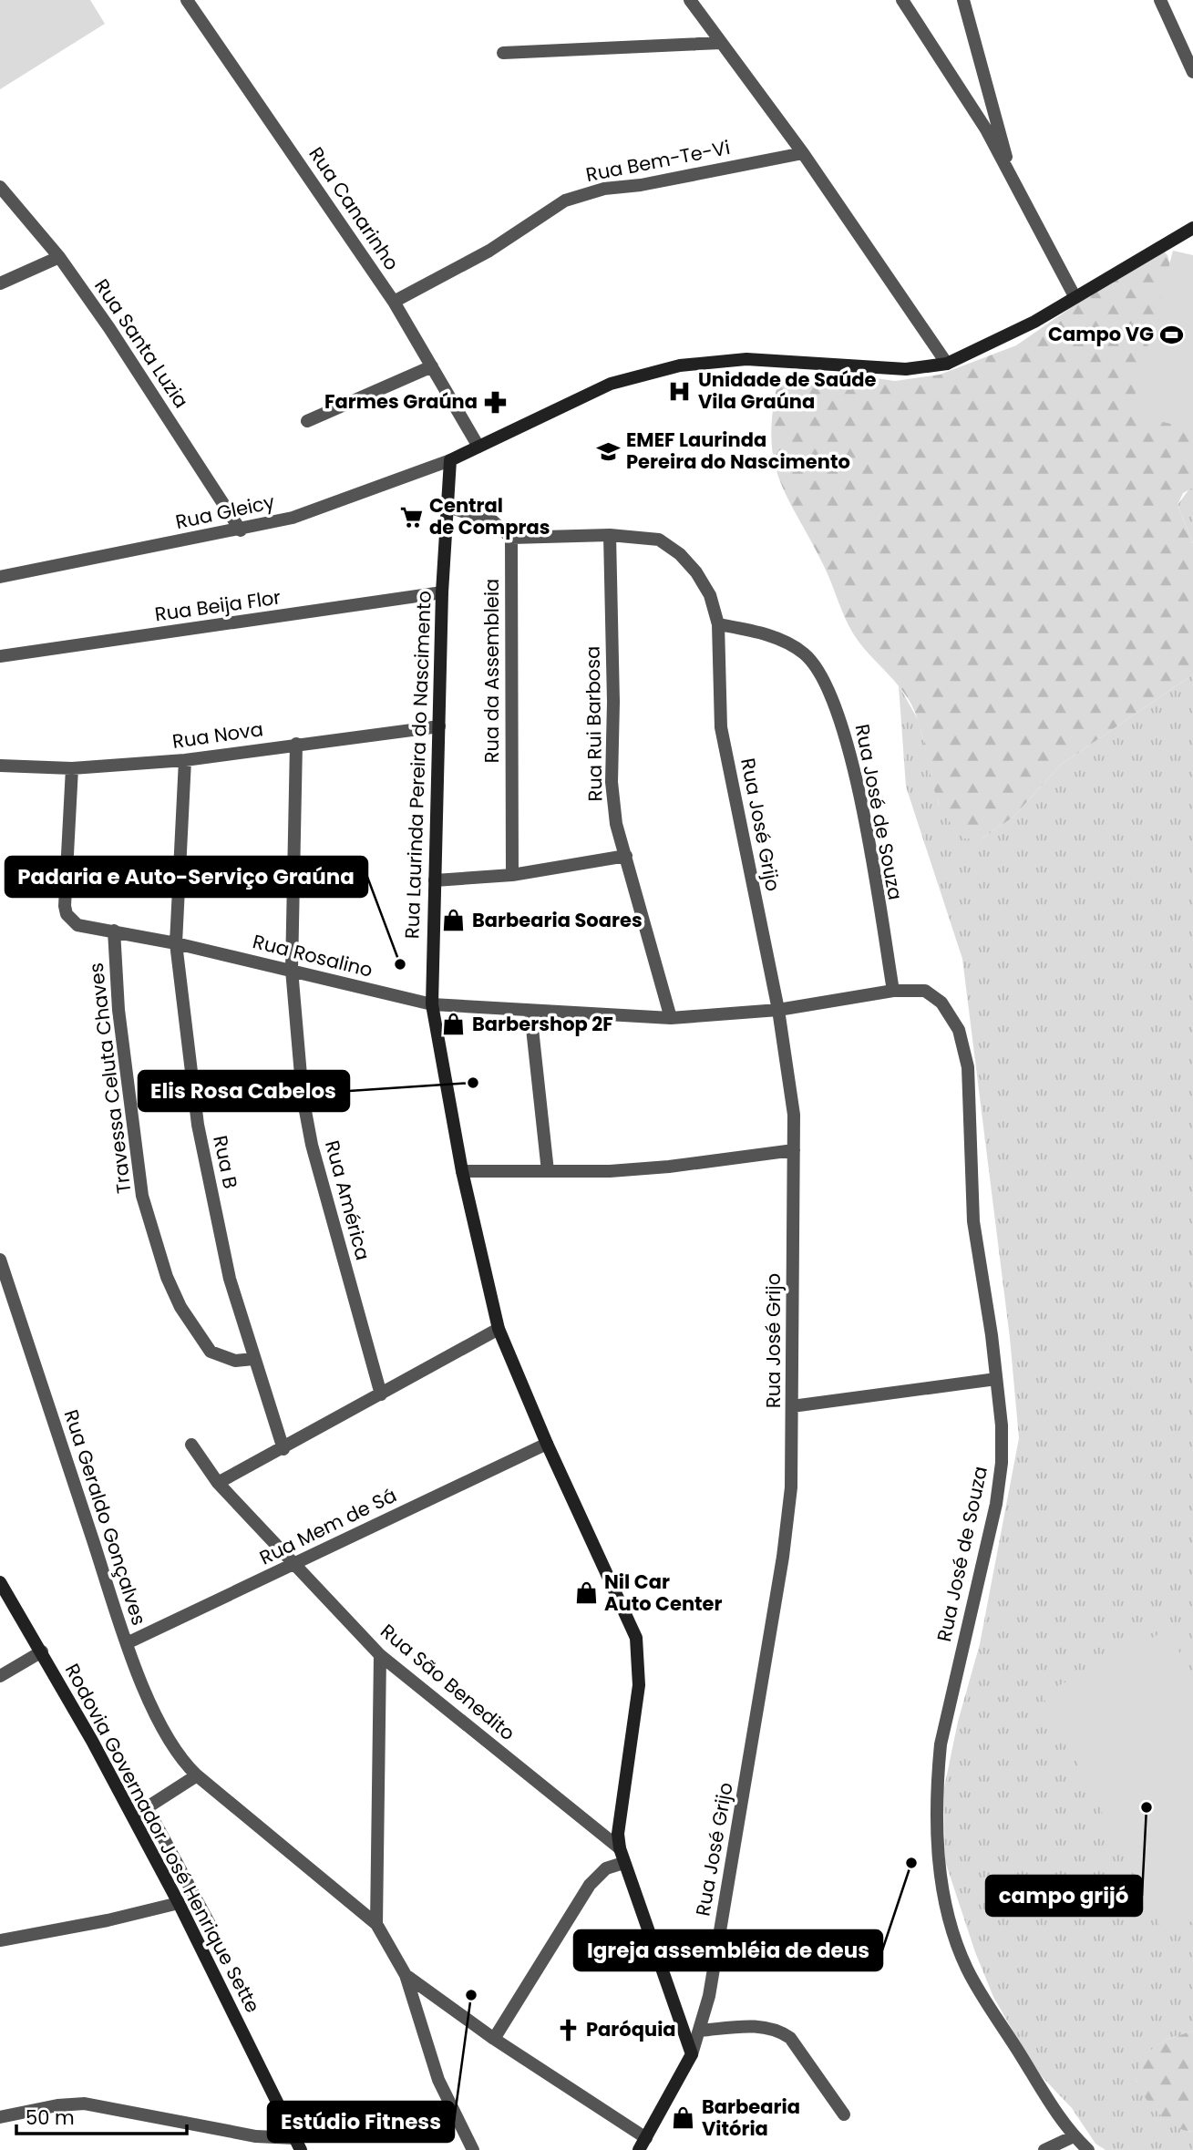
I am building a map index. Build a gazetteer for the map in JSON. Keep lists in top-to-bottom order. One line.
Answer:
{"streets":{"street":["Rua Bem-Te-Vi","Rua Canarinho","Rua Santa Luzia","Rua Gleicy","Rua Beija Flor","Rua da Assembleia","Rua Rui Barbosa","Rua Nova","Rua Laurinda Pereira do Nascimento","Rua José de Souza","Rua José Grijo","Rua Rosalino","Travessa Celuta Chaves","Rua B","Rua América","Rua Geraldo Gonçalves","Rua Mem de Sá","Rua São Benedito","Rodovia Governador José Henrique Sette"]},"crossings":[["Rua Bem-Te-Vi","Rua Canarinho"],["Rua Santa Luzia","Rua Gleicy"],["Rua Gleicy","Rua Laurinda Pereira do Nascimento"],["Rua Beija Flor","Rua Laurinda Pereira do Nascimento"],["Rua Rui Barbosa","Rua Rosalino"],["Rua Nova","Rua Laurinda Pereira do Nascimento"],["Rua Nova","Rua Rosalino"],["Rua Nova","Rua B"],["Rua Nova","Rua América"],["Rua Laurinda Pereira do Nascimento","Rua José Grijo"],["Rua Laurinda Pereira do Nascimento","Rua Rosalino"],["Rua Laurinda Pereira do Nascimento","Rua Mem de Sá"],["Rua Laurinda Pereira do Nascimento","Rua São Benedito"],["Rua José de Souza","Rua José Grijo"],["Rua José de Souza","Rua Rosalino"],["Rua José Grijo","Rua Rosalino"],["Rua Rosalino","Travessa Celuta Chaves"],["Rua Rosalino","Rua B"],["Rua Rosalino","Rua América"],["Travessa Celuta Chaves","Rua B"],["Rua Geraldo Gonçalves","Rua Mem de Sá"],["Rua Mem de Sá","Rua São Benedito"]],"places":{"sports":["Campo VG"],"hospital":["Unidade de Saúde Vila Graúna"],"pharmacy":["Farmes Graúna"],"school or university":["EMEF Laurinda Pereira do Nascimento"],"supermarket":["Central de Compras"],"shop":["Barbearia Soares","Barbershop 2F","Nil Car Auto Center","Barbearia Vitória"],"other":["Padaria e Auto-Serviço Graúna","Elis Rosa Cabelos","campo grijó","Igreja assembléia de deus","Estúdio Fitness"],"church":["Paróquia"]},"scale_bar":"50 m"}
